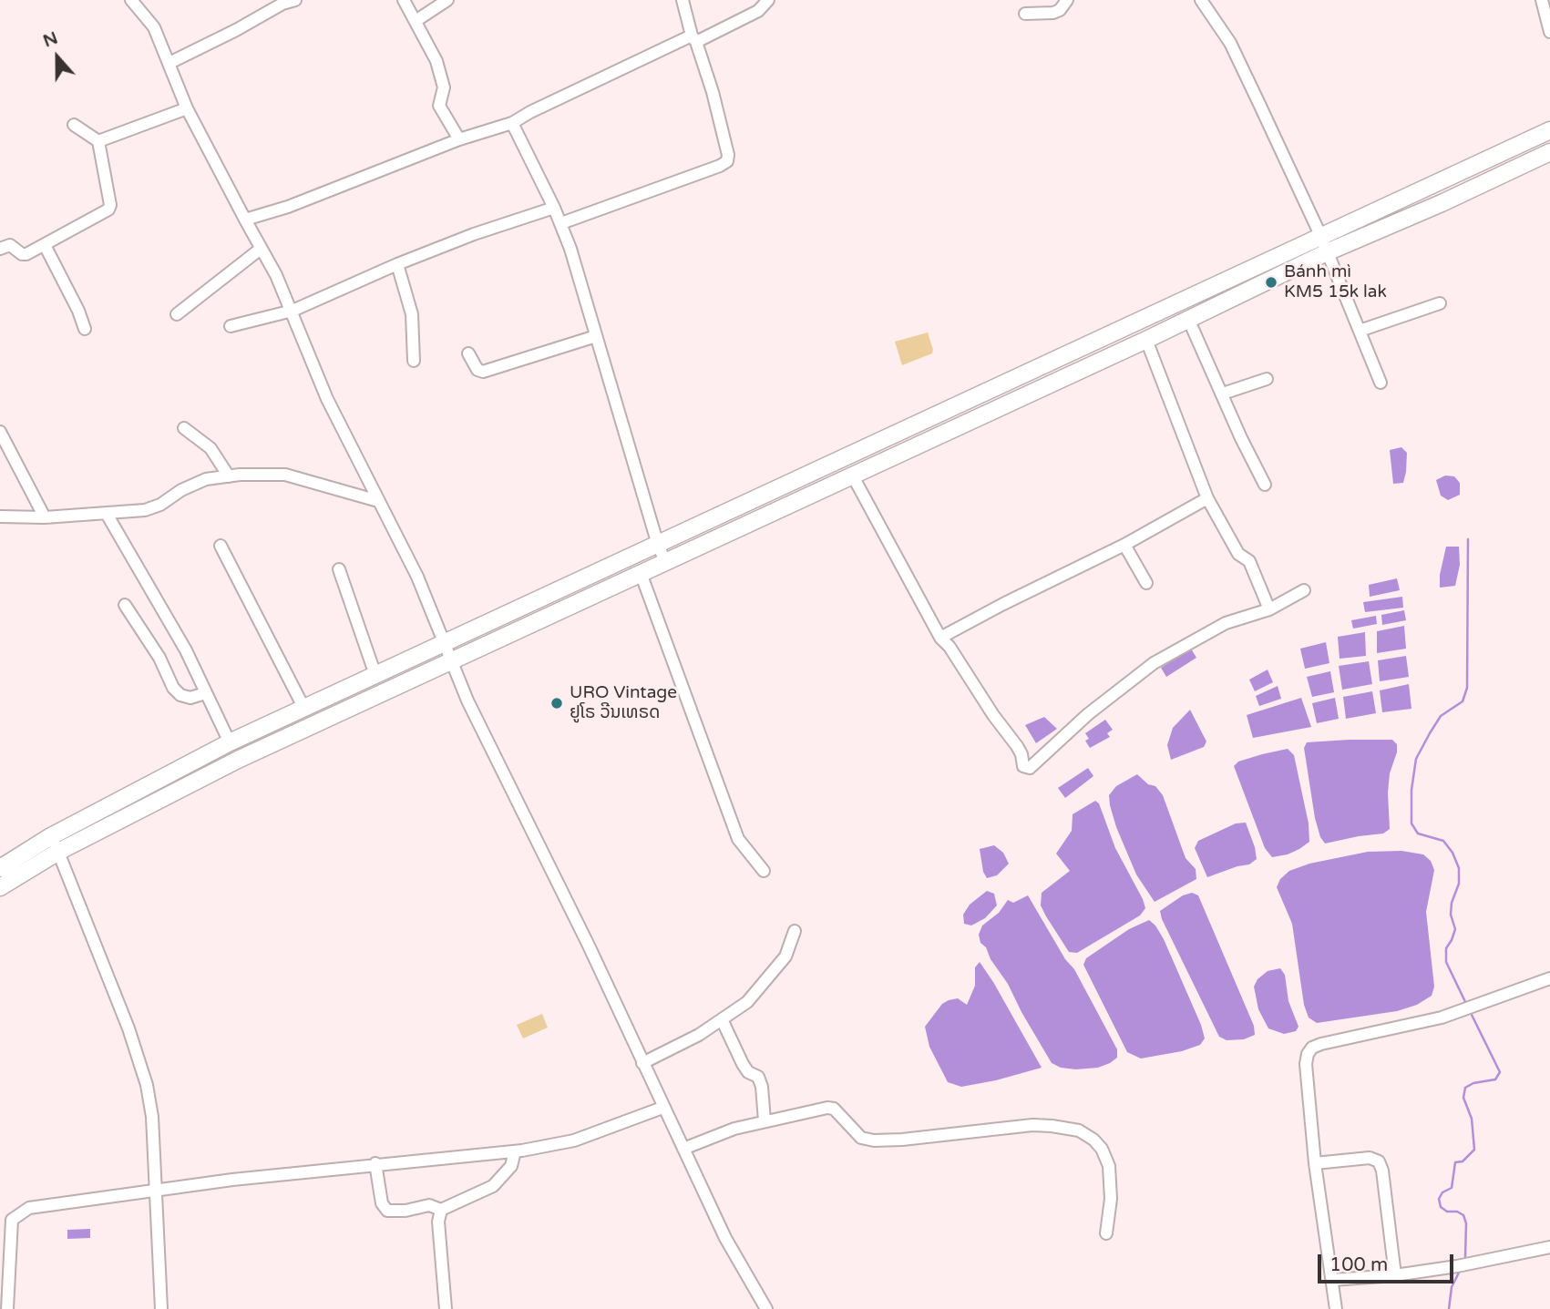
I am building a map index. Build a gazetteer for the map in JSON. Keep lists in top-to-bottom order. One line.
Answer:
{"places":["Bánh mì KM5 15k lak","URO Vintage ຢູໂຣ ວີນເທຣດ"],"scale_bar":"100 m","north":"top"}
